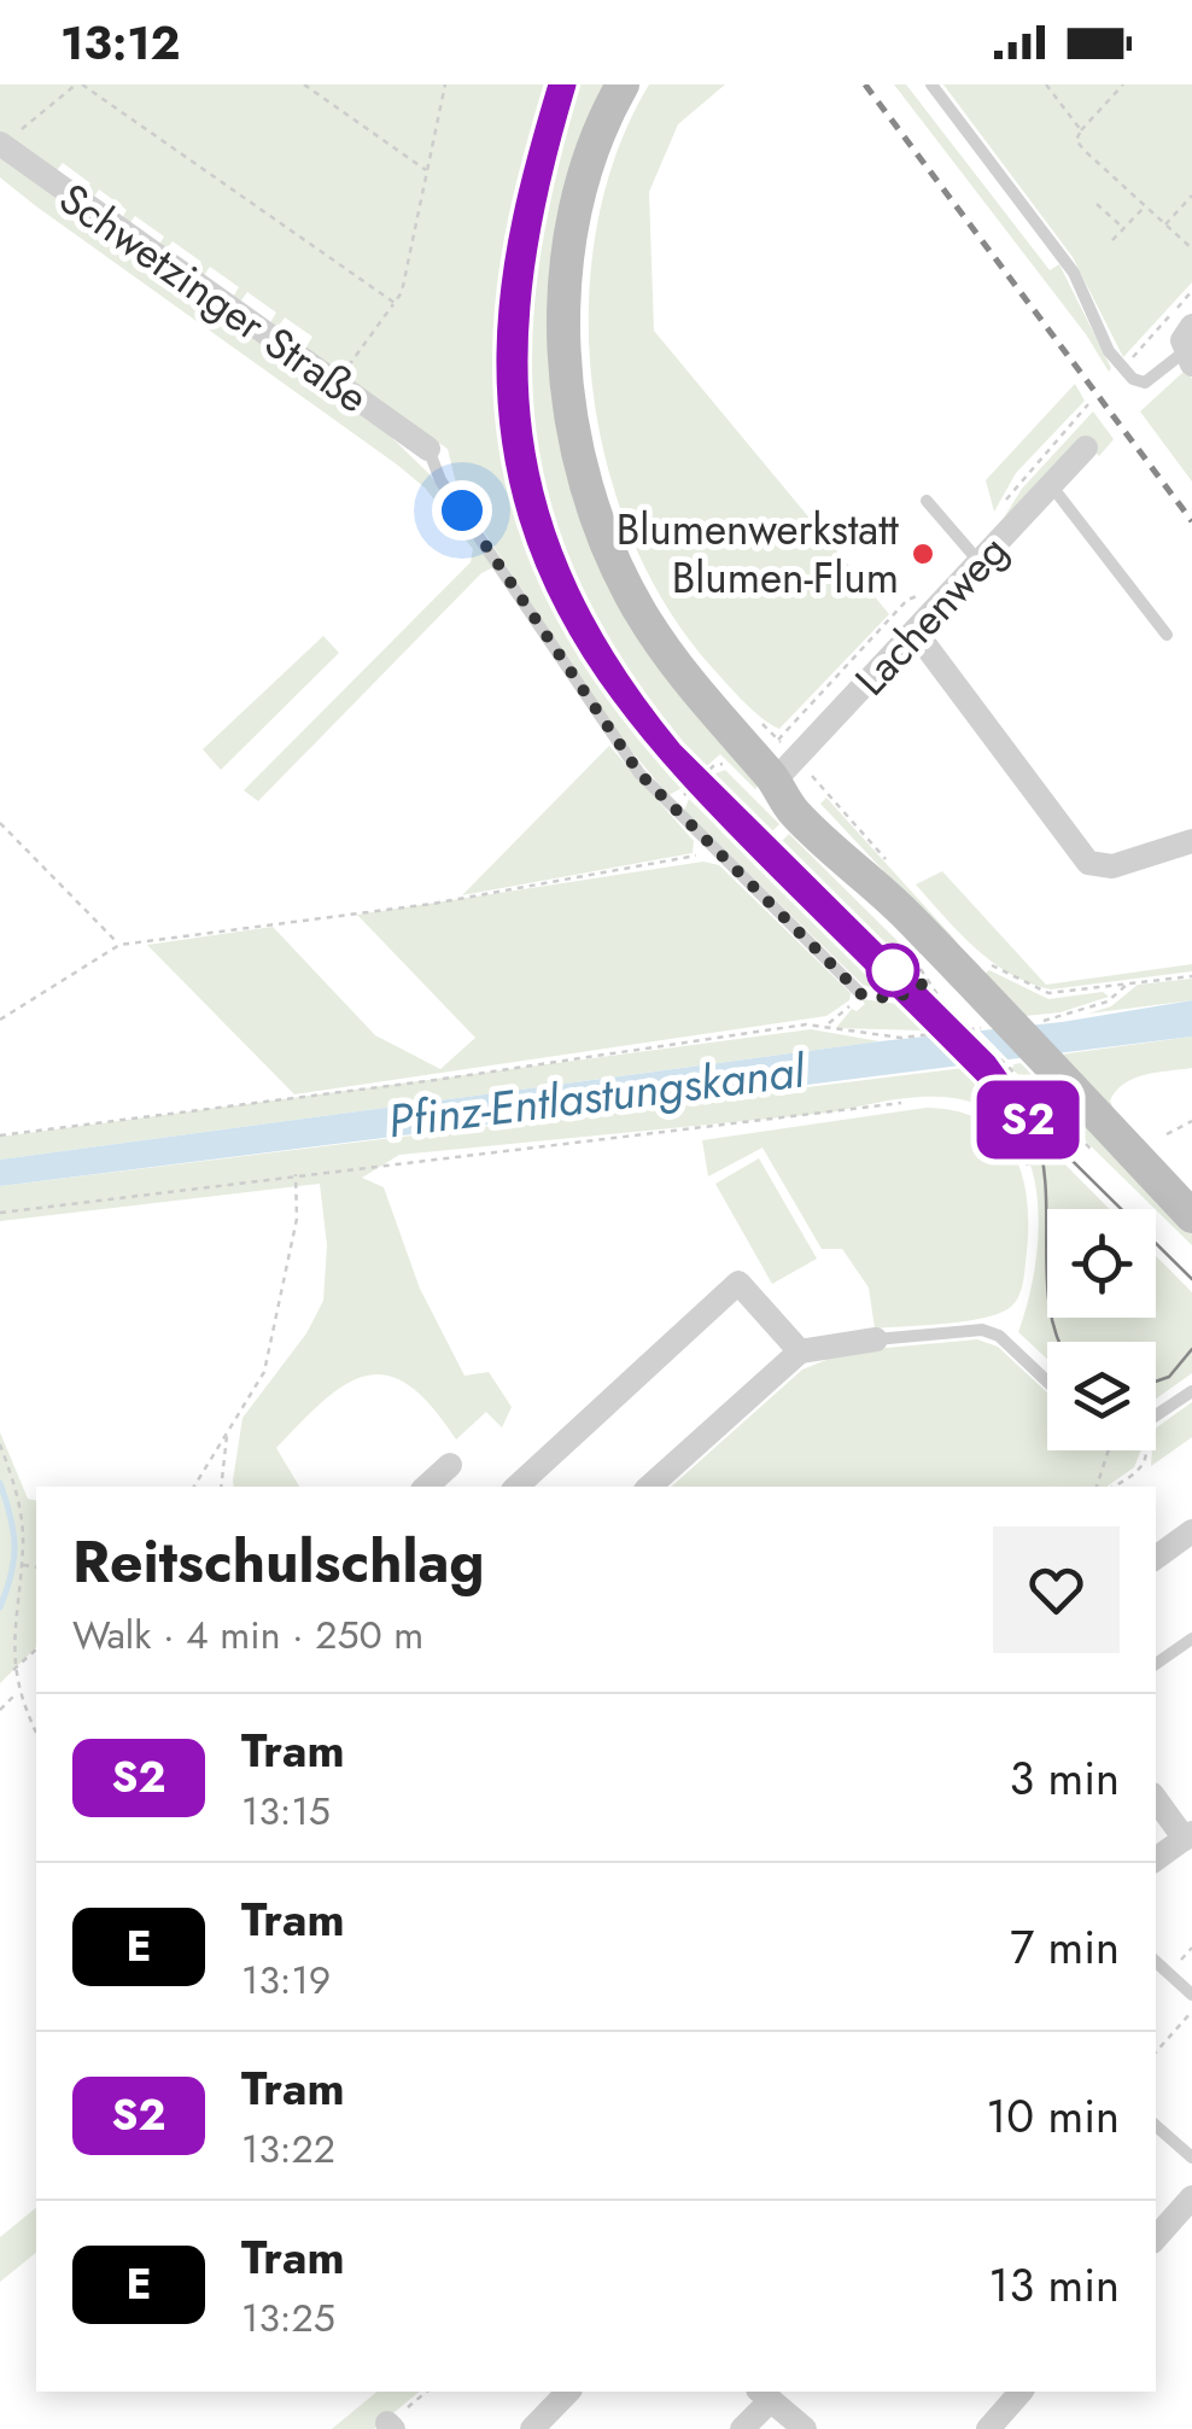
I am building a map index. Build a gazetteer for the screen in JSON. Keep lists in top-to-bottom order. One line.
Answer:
{"streets":{"street":["Schwetzinger Straße","Lachenweg"]},"water":["Pfinz-Entlastungskanal"],"places":["Blumenwerkstatt Blumen-Flum"],"lines":["tram line S2"],"page":{"status":"13:12","on_map":"S2","heading":["Reitschulschlag","Walk · 4 min · 250 m"],"list":[{"mark":"S2","name":"Tram","note":"13:15","value":"3 min"},{"mark":"E","name":"Tram","note":"13:19","value":"7 min"},{"mark":"S2","name":"Tram","note":"13:22","value":"10 min"},{"mark":"E","name":"Tram","note":"13:25","value":"13 min"}]}}
